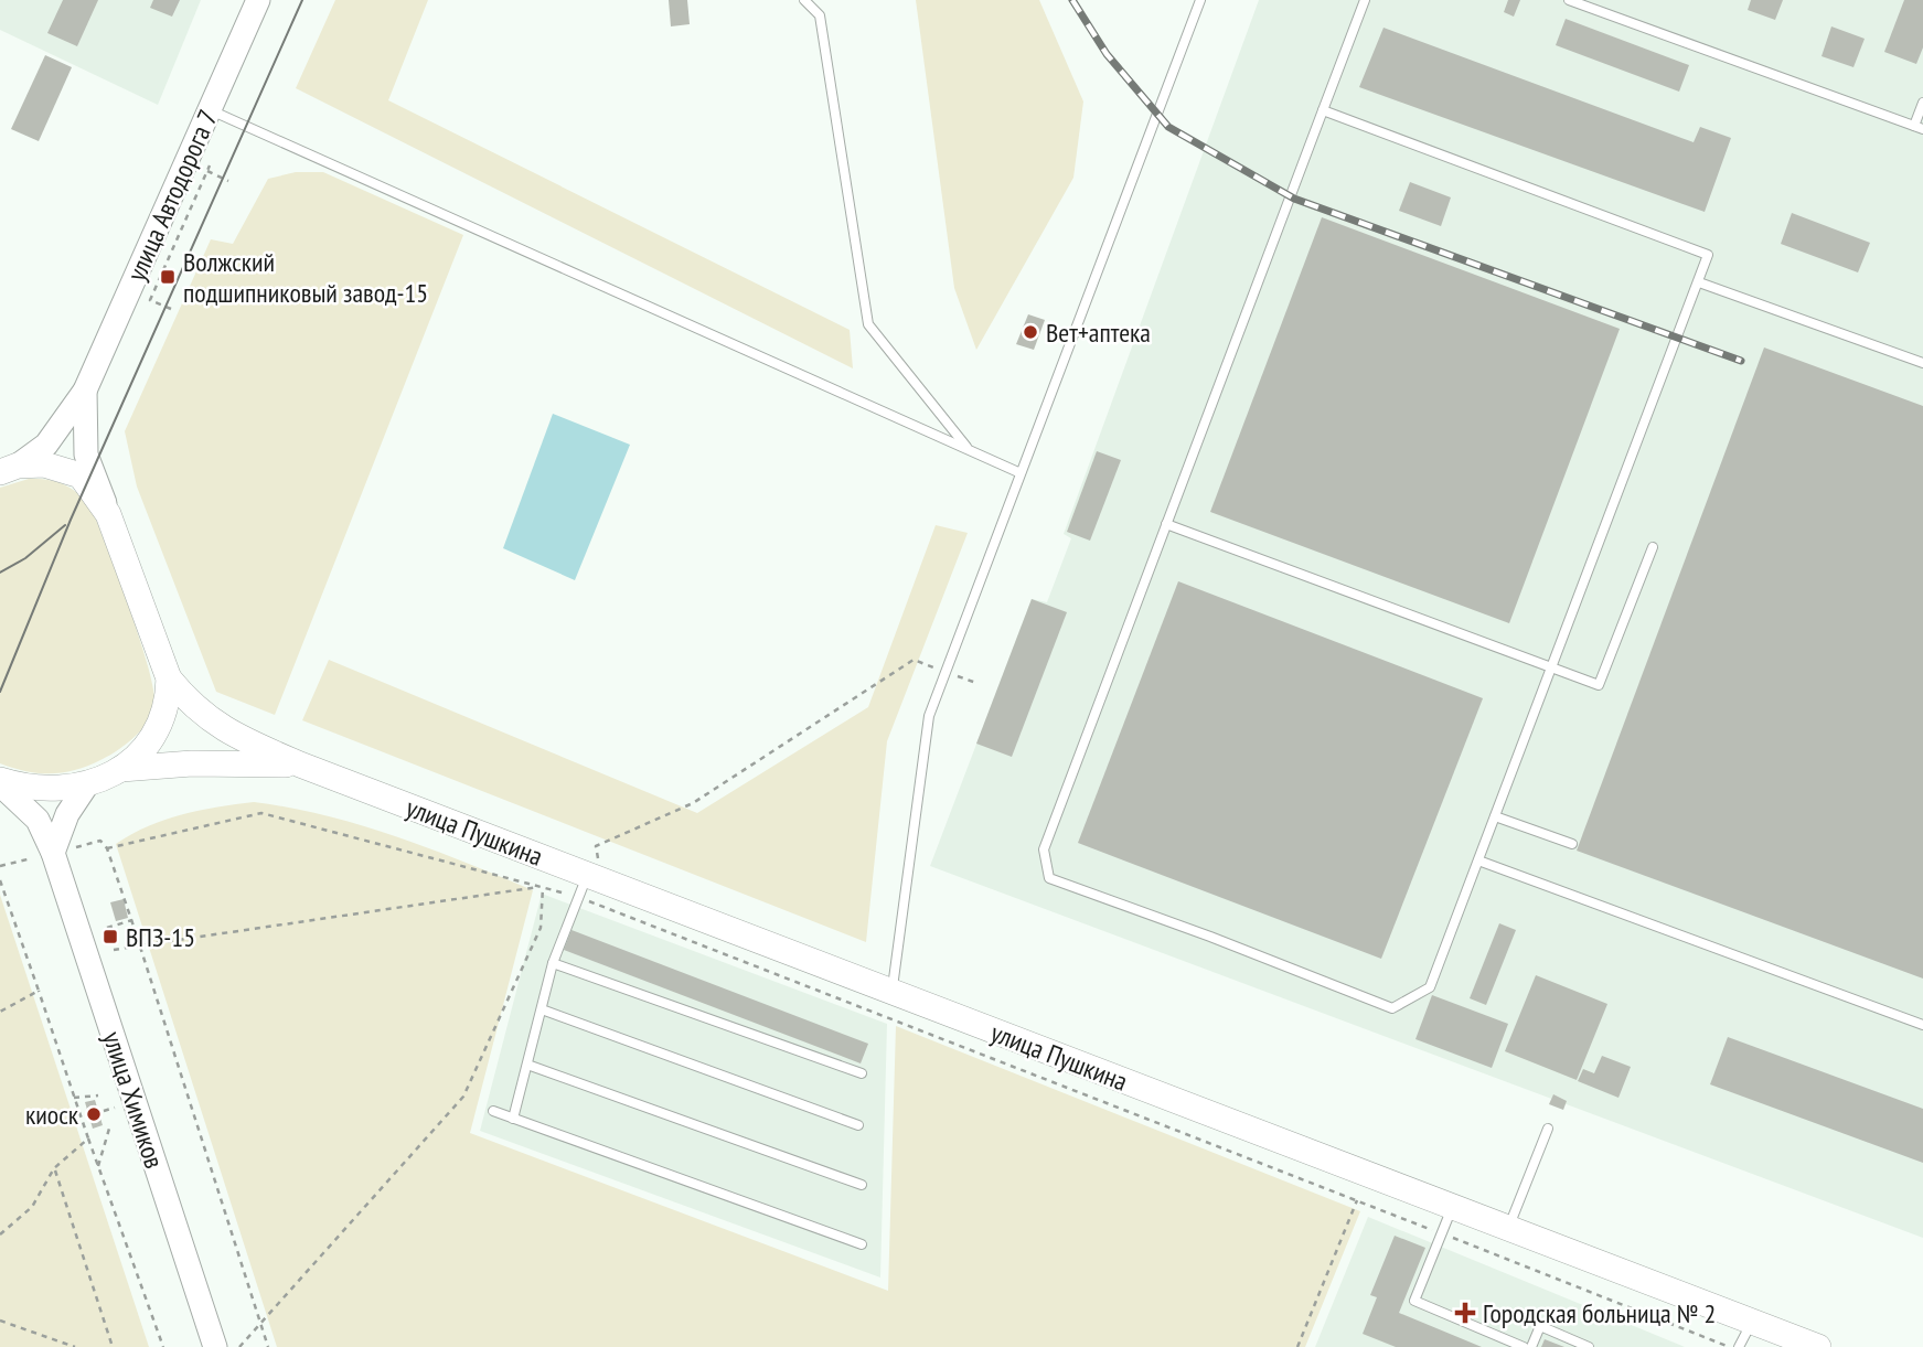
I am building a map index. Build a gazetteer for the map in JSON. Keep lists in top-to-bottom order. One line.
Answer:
{"streets":{"main road":["улица Пушкина"],"street":["улица Автодорога 7","улица Химиков"]},"crossings":[["улица Автодорога 7","улица Пушкина"],["улица Пушкина","улица Химиков"]],"places":{"transit":["Волжский подшипниковый завод-15","ВПЗ-15"],"other":["Вет+аптека","киоск"],"health":["Городская больница № 2"]}}
